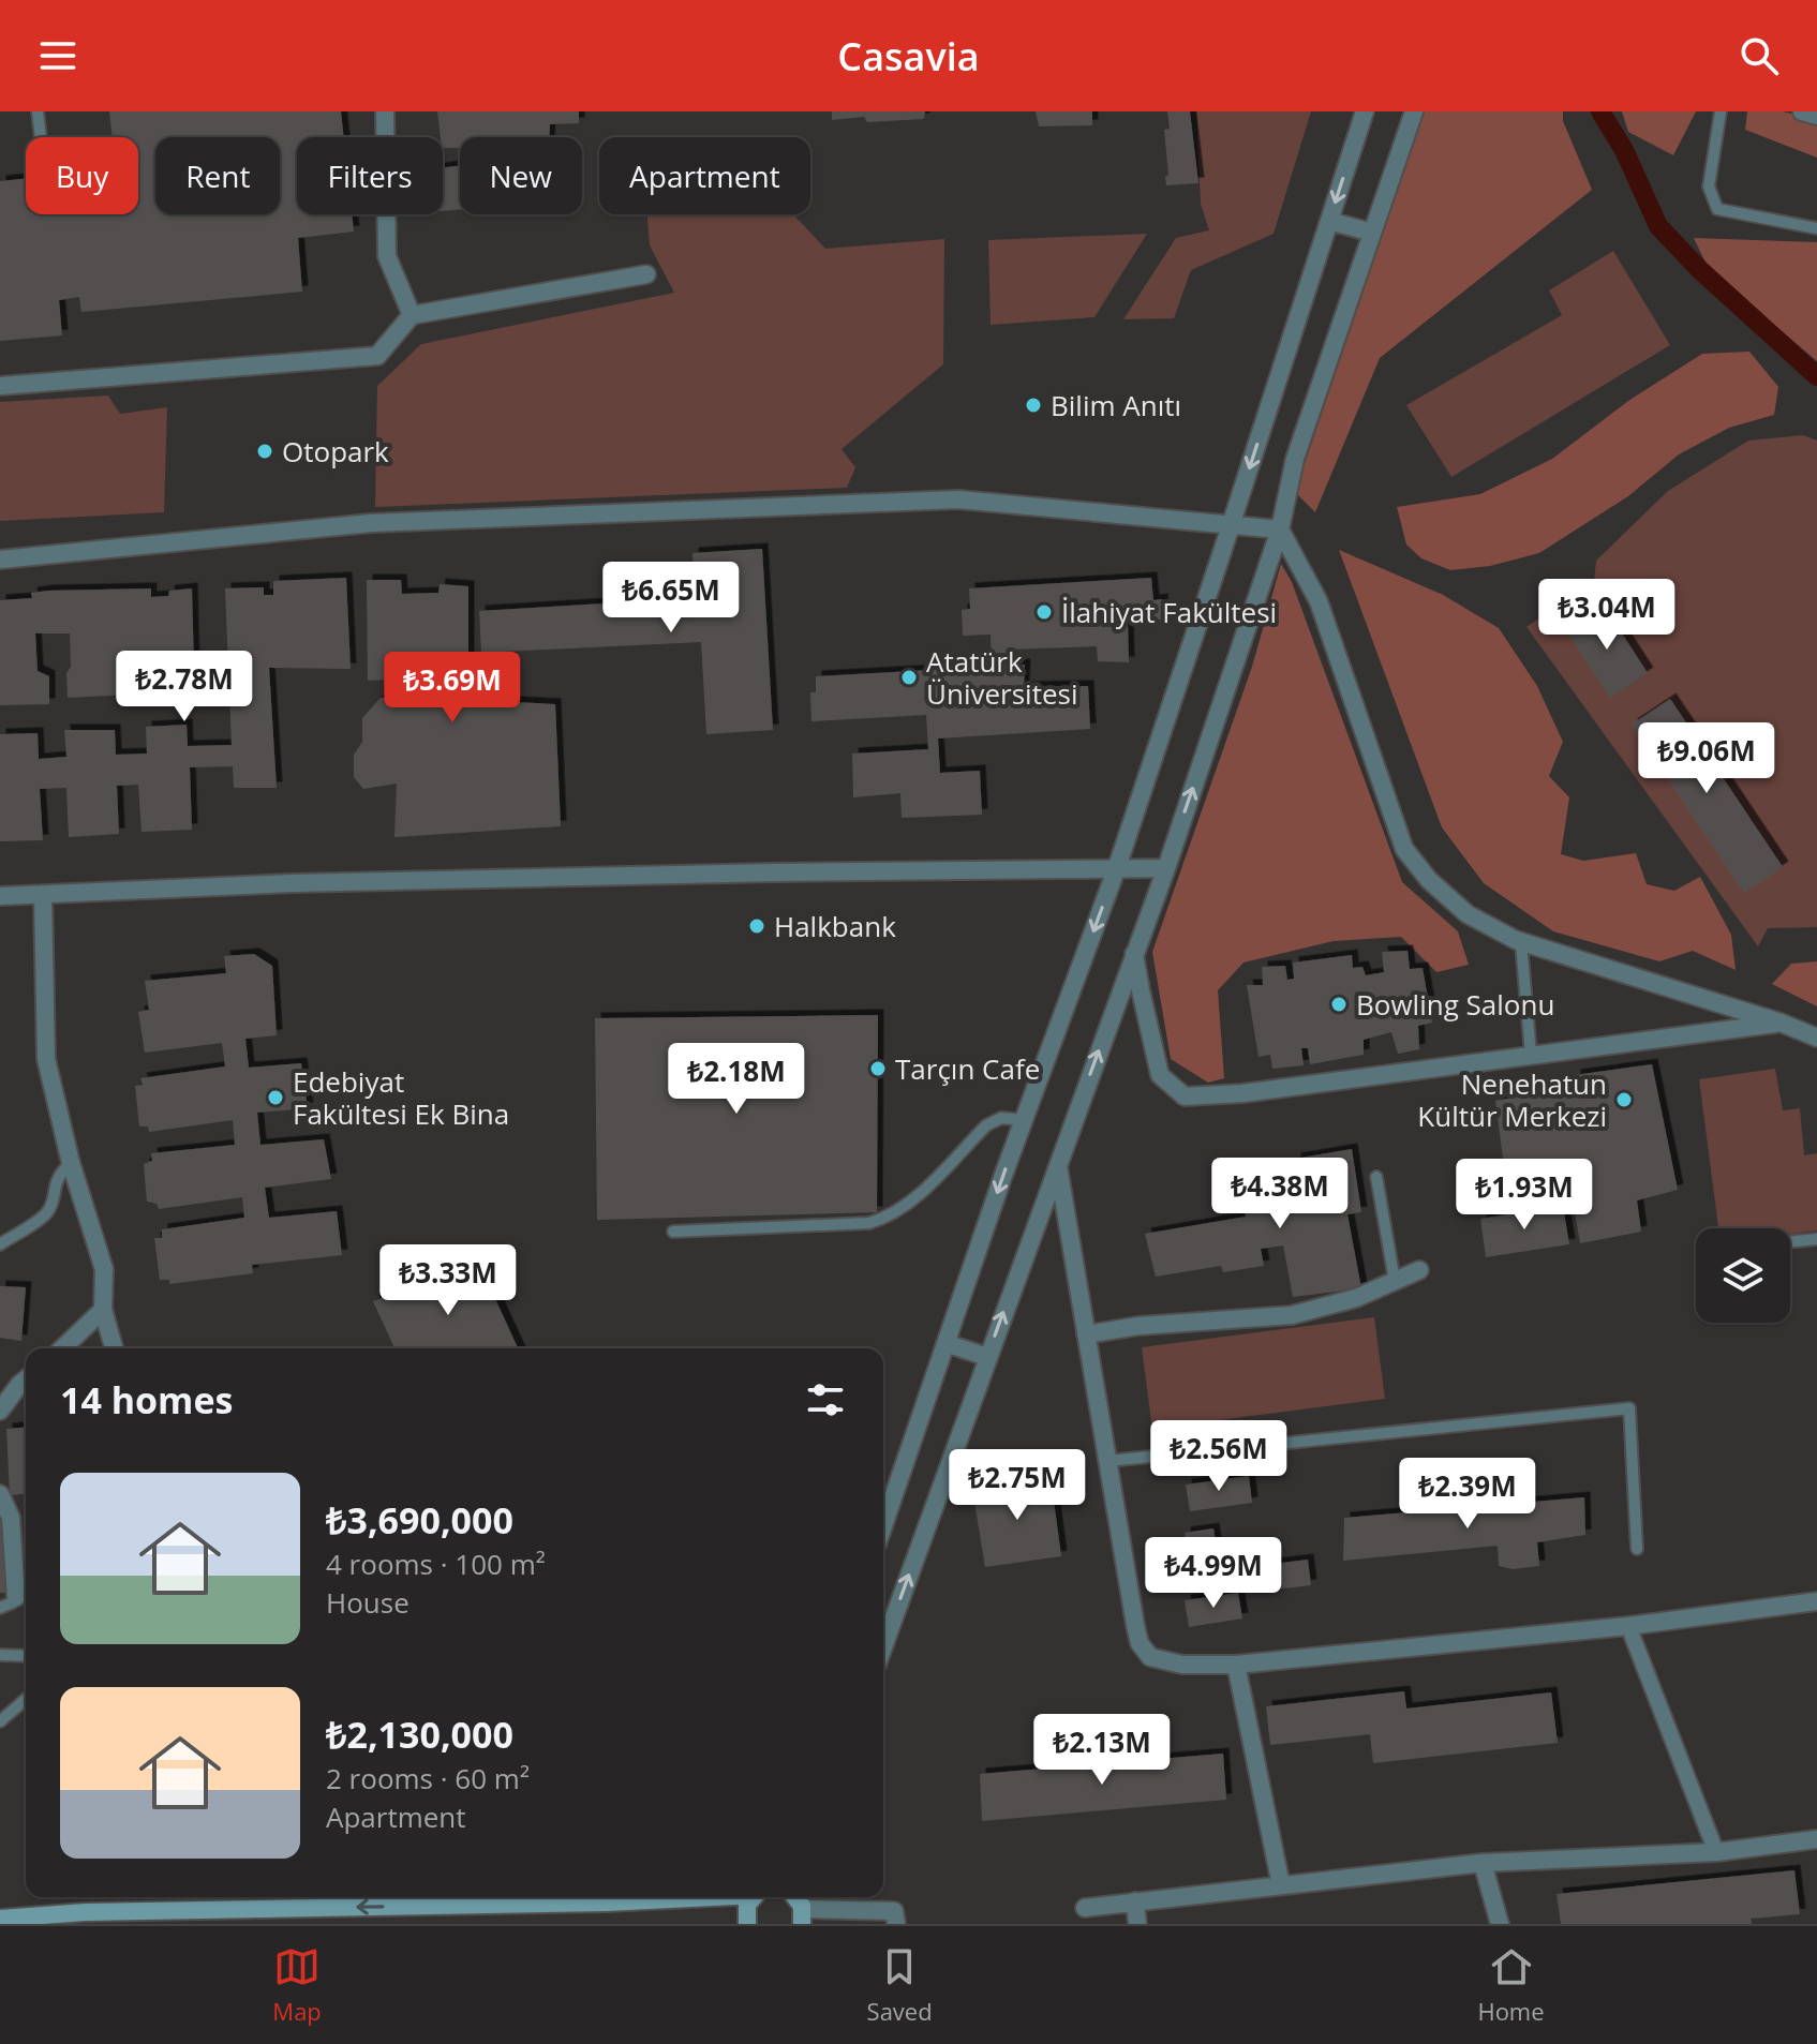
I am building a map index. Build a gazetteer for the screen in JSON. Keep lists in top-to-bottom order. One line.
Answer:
{"places":["Bilim Anıtı","Otopark","İlahiyat Fakültesi","Atatürk Üniversitesi","Halkbank","Bowling Salonu","Tarçın Cafe","Edebiyat Fakültesi Ek Bina","Nenehatun Kültür Merkezi"],"page":{"header":"Casavia","chip":["Buy","Rent","Filters","New","Apartment"],"price":["₺6.65M","₺3.04M","₺2.78M","₺3.69M","₺9.06M","₺2.18M","₺4.38M","₺1.93M","₺3.33M","₺2.56M","₺2.75M","₺2.39M","₺4.99M","₺2.13M"],"heading":"14 homes","list":[{"name":"₺3,690,000","note":"4 rooms · 100 m² · House"},{"name":"₺2,130,000","note":"2 rooms · 60 m² · Apartment"}],"tabs":["Map","Saved","Home"]}}
